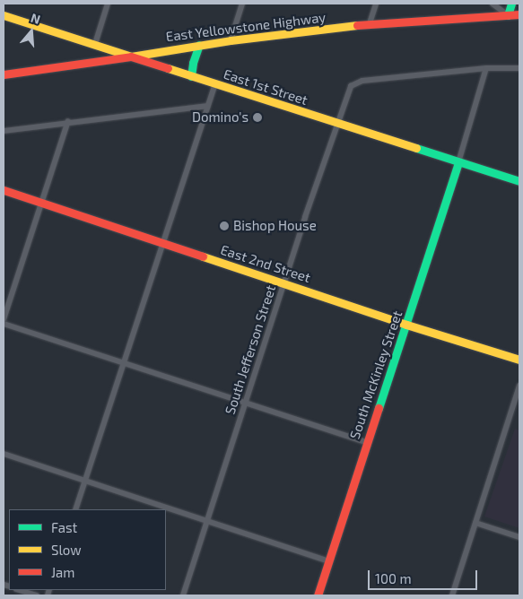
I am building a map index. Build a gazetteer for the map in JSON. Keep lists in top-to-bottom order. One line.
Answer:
{"streets":{"main road":["East Yellowstone Highway","East 1st Street","East 2nd Street","South McKinley Street"],"street":["South Jefferson Street"]},"crossings":[["East Yellowstone Highway","East 1st Street"],["East 1st Street","South Jefferson Street"],["East 1st Street","South McKinley Street"],["East 2nd Street","South Jefferson Street"],["East 2nd Street","South McKinley Street"]],"places":["Domino's","Bishop House"],"legend":["Fast","Slow","Jam"],"scale_bar":"100 m","north":"top"}
